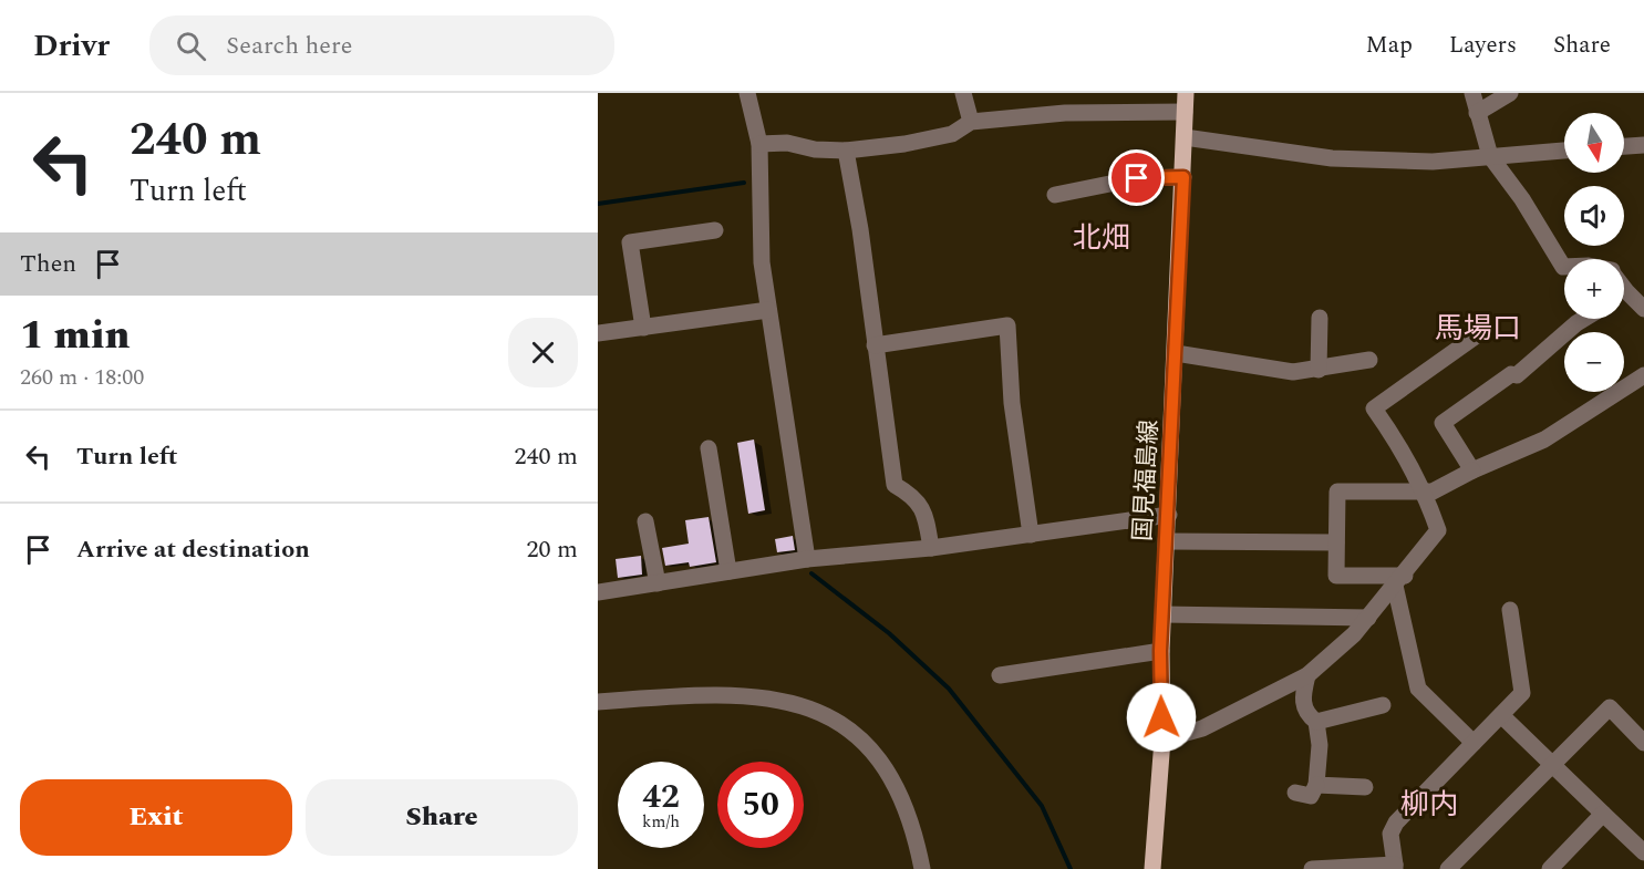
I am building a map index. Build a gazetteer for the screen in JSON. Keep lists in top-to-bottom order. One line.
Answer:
{"streets":{"main road":["国見福島線"]},"districts":["北畑","馬場口","柳内"],"north":"bottom","page":{"header":"Drivr","search":"Search here","nav":["Map","Layers","Share"],"turn":["240 m","Turn left"],"map_buttons":["+","−"],"then":"Then","heading":["1 min","260 m · 18:00"],"list":[{"name":"Turn left","value":"240 m"},{"name":"Arrive at destination","value":"20 m"}],"speed":"42 km/h","limit":"50","buttons":["Exit","Share"]}}
